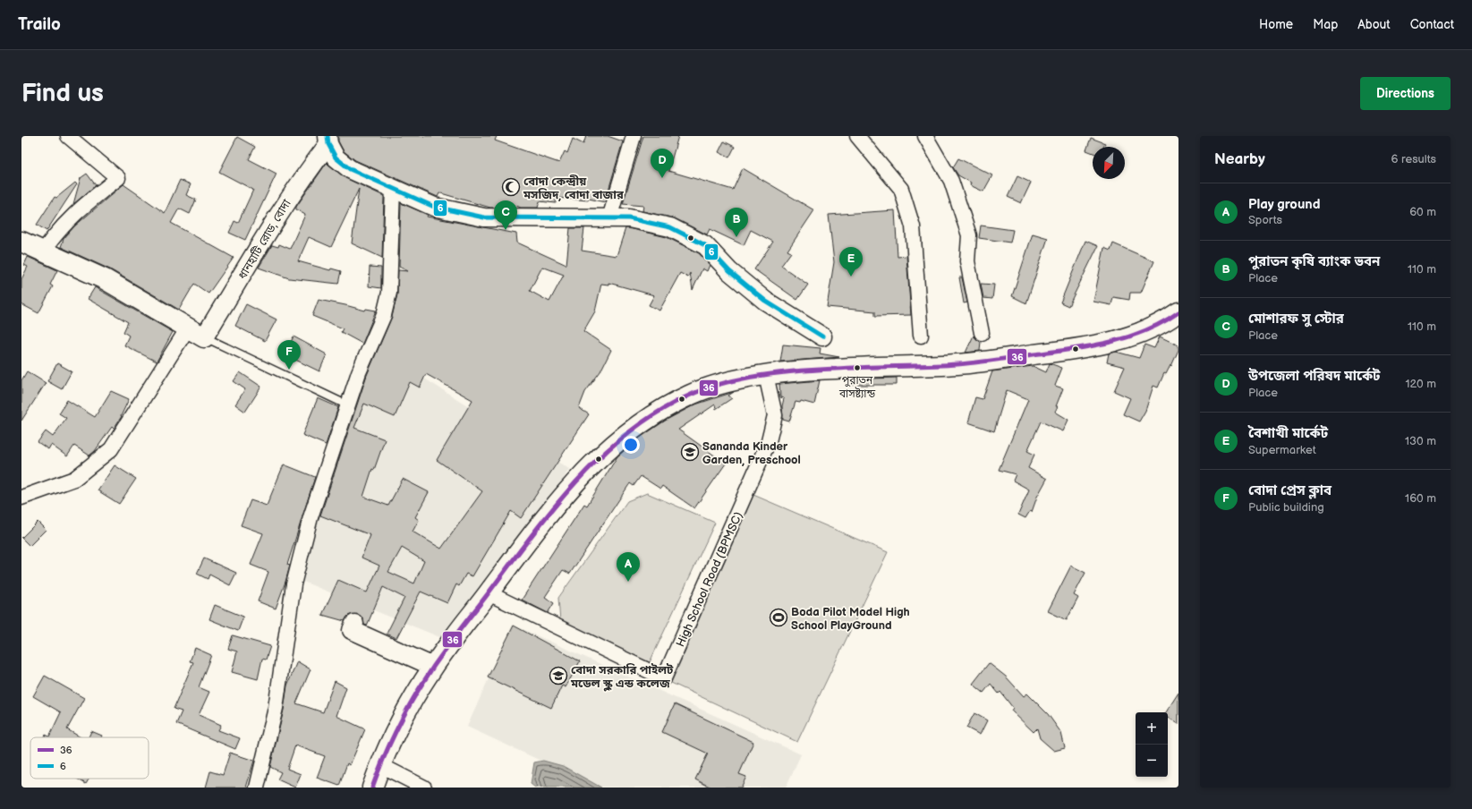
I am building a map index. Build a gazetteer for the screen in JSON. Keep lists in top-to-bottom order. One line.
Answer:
{"streets":{"street":["ধানহাটি রোড, বোদা","High School Road (BPMSC)"]},"places":{"mosque":["বোদা কেন্দ্রীয় মসজিদ, বোদা বাজার"],"other":["পুরাতন বাসষ্ট্যান্ড"],"school or university":["Sananda Kinder Garden, Preschool","বোদা সরকারি পাইলট মডেল স্কুল এন্ড কলেজ"],"sports":["Boda Pilot Model High School PlayGround"]},"lines":["transit line 6","transit line 36"],"legend":["36","6"],"north":"bottom left","page":{"header":"Trailo","nav":["Home","Map","About","Contact"],"buttons":"Directions","title":"Find us","heading":["Nearby","6 results"],"pins":["D","C","B","E","F","A"],"list":[{"mark":"A","name":"Play ground","note":"Sports","value":"60 m"},{"mark":"B","name":"পুরাতন কৃষি ব্যাংক ভবন","note":"Place","value":"110 m"},{"mark":"C","name":"মোশারফ সু স্টোর","note":"Place","value":"110 m"},{"mark":"D","name":"উপজেলা পরিষদ মার্কেট","note":"Place","value":"120 m"},{"mark":"E","name":"বৈশাখী মার্কেট","note":"Supermarket","value":"130 m"},{"mark":"F","name":"বোদা প্রেস ক্লাব","note":"Public building","value":"160 m"}],"map_buttons":["+","−"]}}
